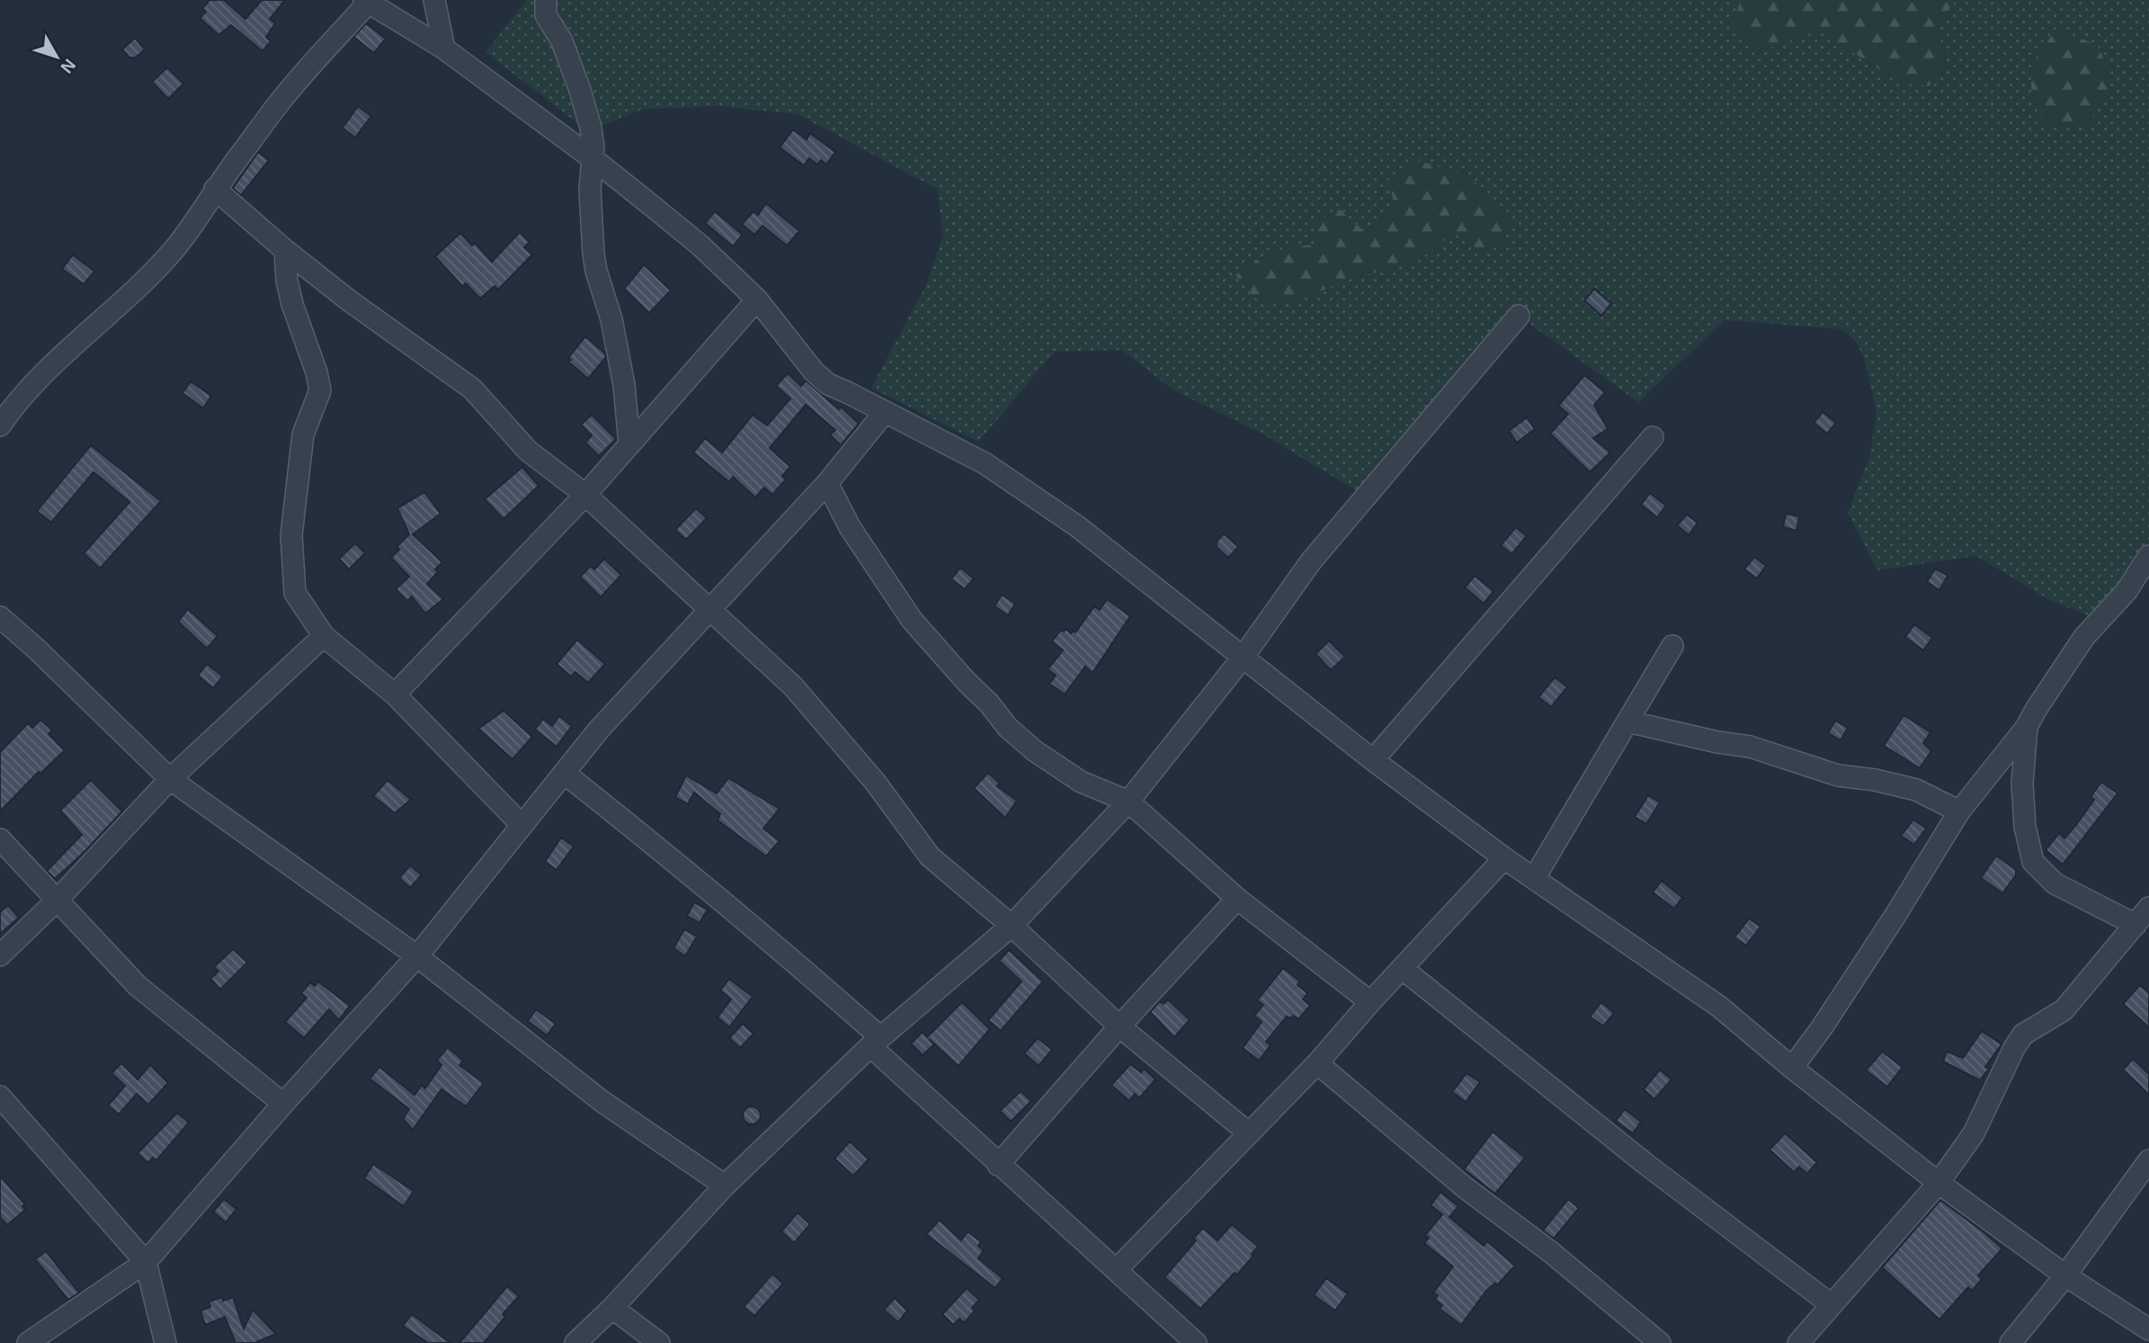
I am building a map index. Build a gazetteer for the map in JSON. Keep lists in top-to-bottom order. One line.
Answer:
{"north":"bottom right"}
